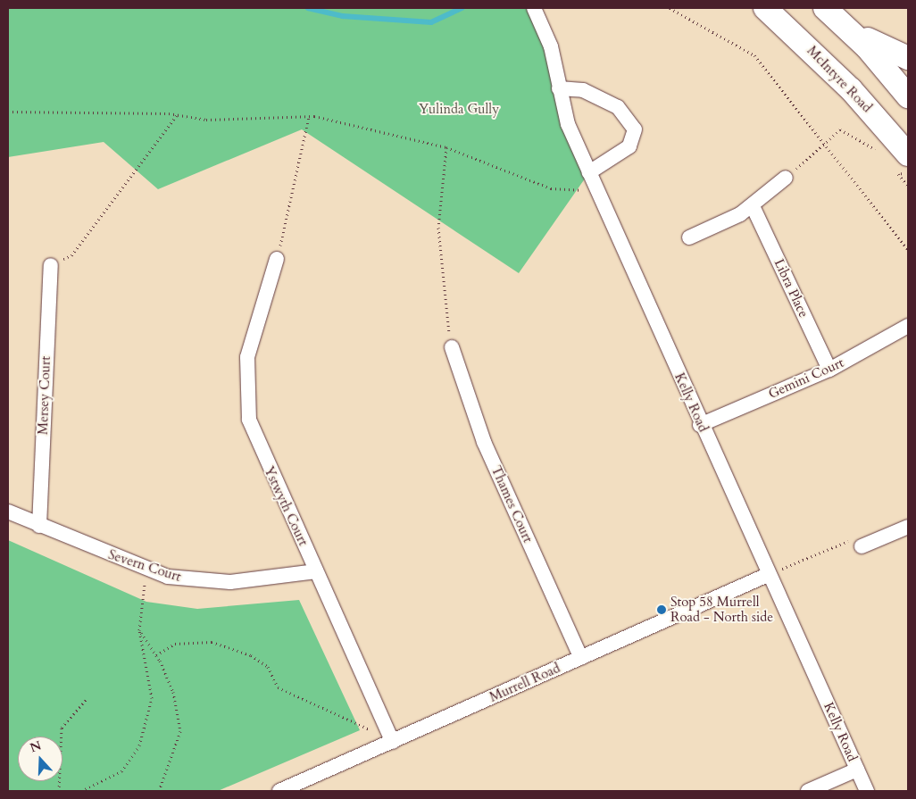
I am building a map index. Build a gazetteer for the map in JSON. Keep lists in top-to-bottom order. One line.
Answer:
{"streets":{"main road":["McIntyre Road"],"street":["Libra Place","Gemini Court","Mersey Court","Kelly Road","Thames Court","Ystwyth Court","Severn Court","Murrell Road"]},"crossings":[["Libra Place","Gemini Court"],["Gemini Court","Kelly Road"],["Mersey Court","Severn Court"],["Kelly Road","Murrell Road"],["Thames Court","Murrell Road"],["Ystwyth Court","Severn Court"],["Ystwyth Court","Murrell Road"]],"parks":["Yulinda Gully"],"places":["Stop 58 Murrell Road - North side"],"north":"top"}
